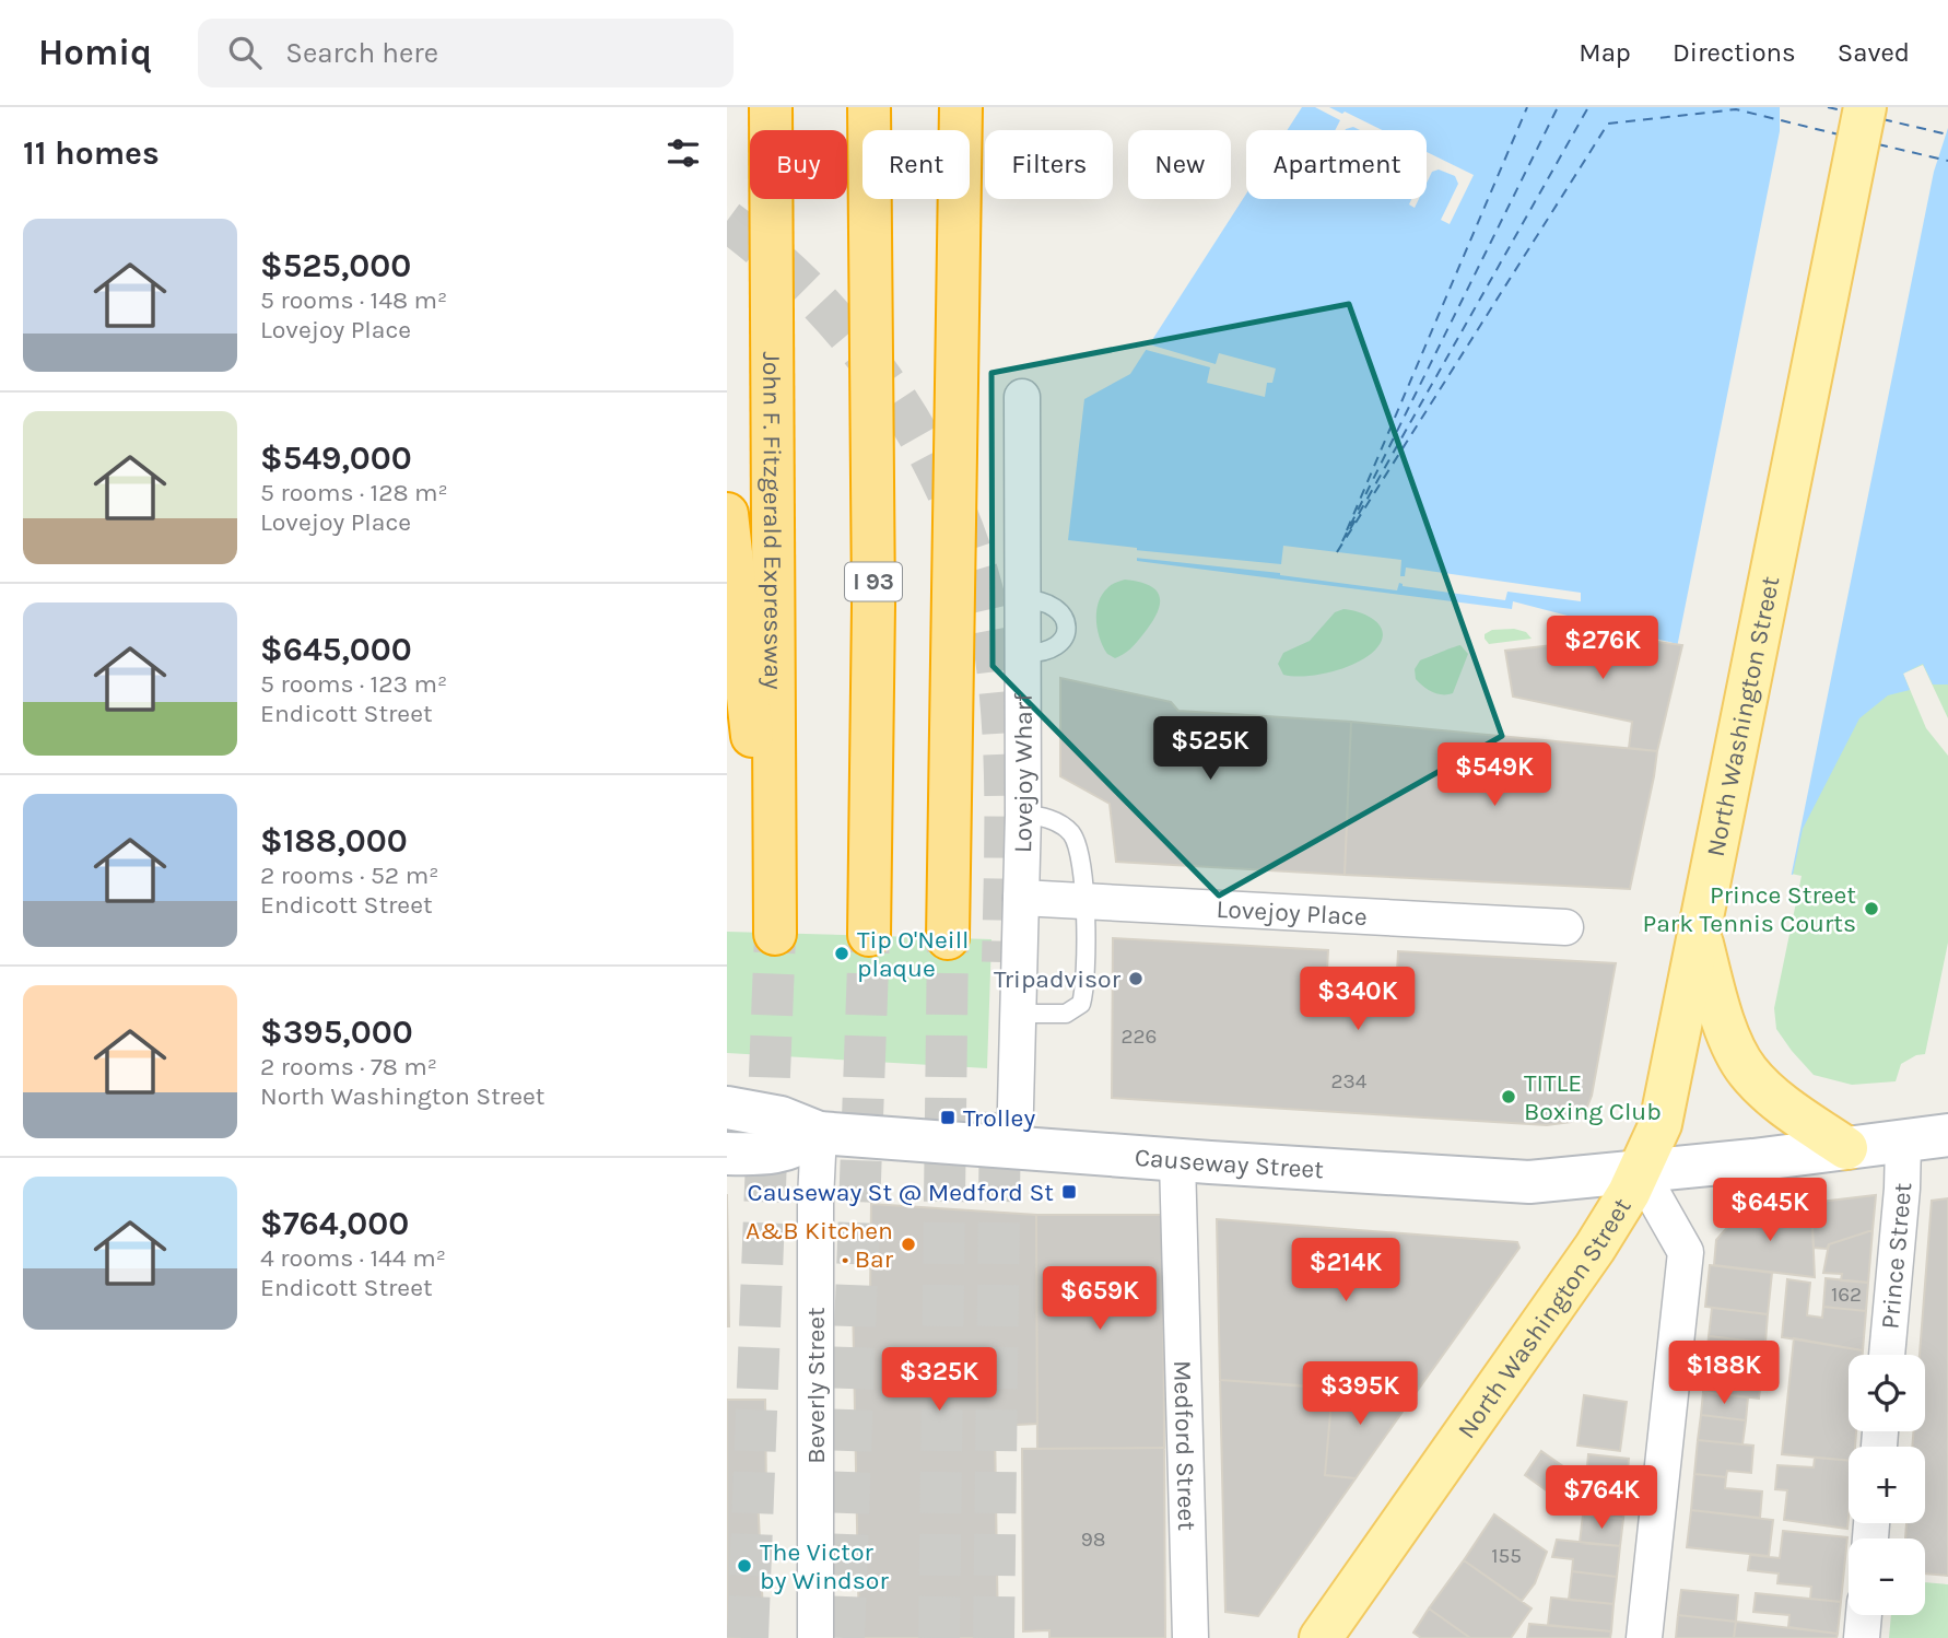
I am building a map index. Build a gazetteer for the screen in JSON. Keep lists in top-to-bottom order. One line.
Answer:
{"streets":{"highway":["John F. Fitzgerald Expressway","I 93"],"main road":["North Washington Street","Causeway Street"],"street":["Lovejoy Wharf","Lovejoy Place","Prince Street","Beverly Street","Medford Street"]},"crossings":[["North Washington Street","Causeway Street"],["Lovejoy Wharf","Lovejoy Place"],["Lovejoy Wharf","Causeway Street"],["Causeway Street","Prince Street"],["Causeway Street","Beverly Street"],["Causeway Street","Medford Street"]],"places":{"other":["Prince Street Park Tennis Courts","Tip O'Neill plaque","Tripadvisor","TITLE Boxing Club","A&B Kitchen • Bar","The Victor by Windsor"],"transit":["Trolley","Causeway St @ Medford St"]},"house_numbers":["226","234","162","98","155"],"page":{"header":"Homiq","search":"Search here","nav":["Map","Directions","Saved"],"heading":"11 homes","chip":["Buy","Rent","Filters","New","Apartment"],"list":[{"name":"$525,000","note":"5 rooms · 148 m² · Lovejoy Place"},{"name":"$549,000","note":"5 rooms · 128 m² · Lovejoy Place"},{"name":"$645,000","note":"5 rooms · 123 m² · Endicott Street"},{"name":"$188,000","note":"2 rooms · 52 m² · Endicott Street"},{"name":"$395,000","note":"2 rooms · 78 m² · North Washington Street"},{"name":"$764,000","note":"4 rooms · 144 m² · Endicott Street"}],"price":["$276K","$525K","$549K","$340K","$645K","$214K","$659K","$188K","$325K","$395K","$764K"],"map_buttons":["+","−"]}}
